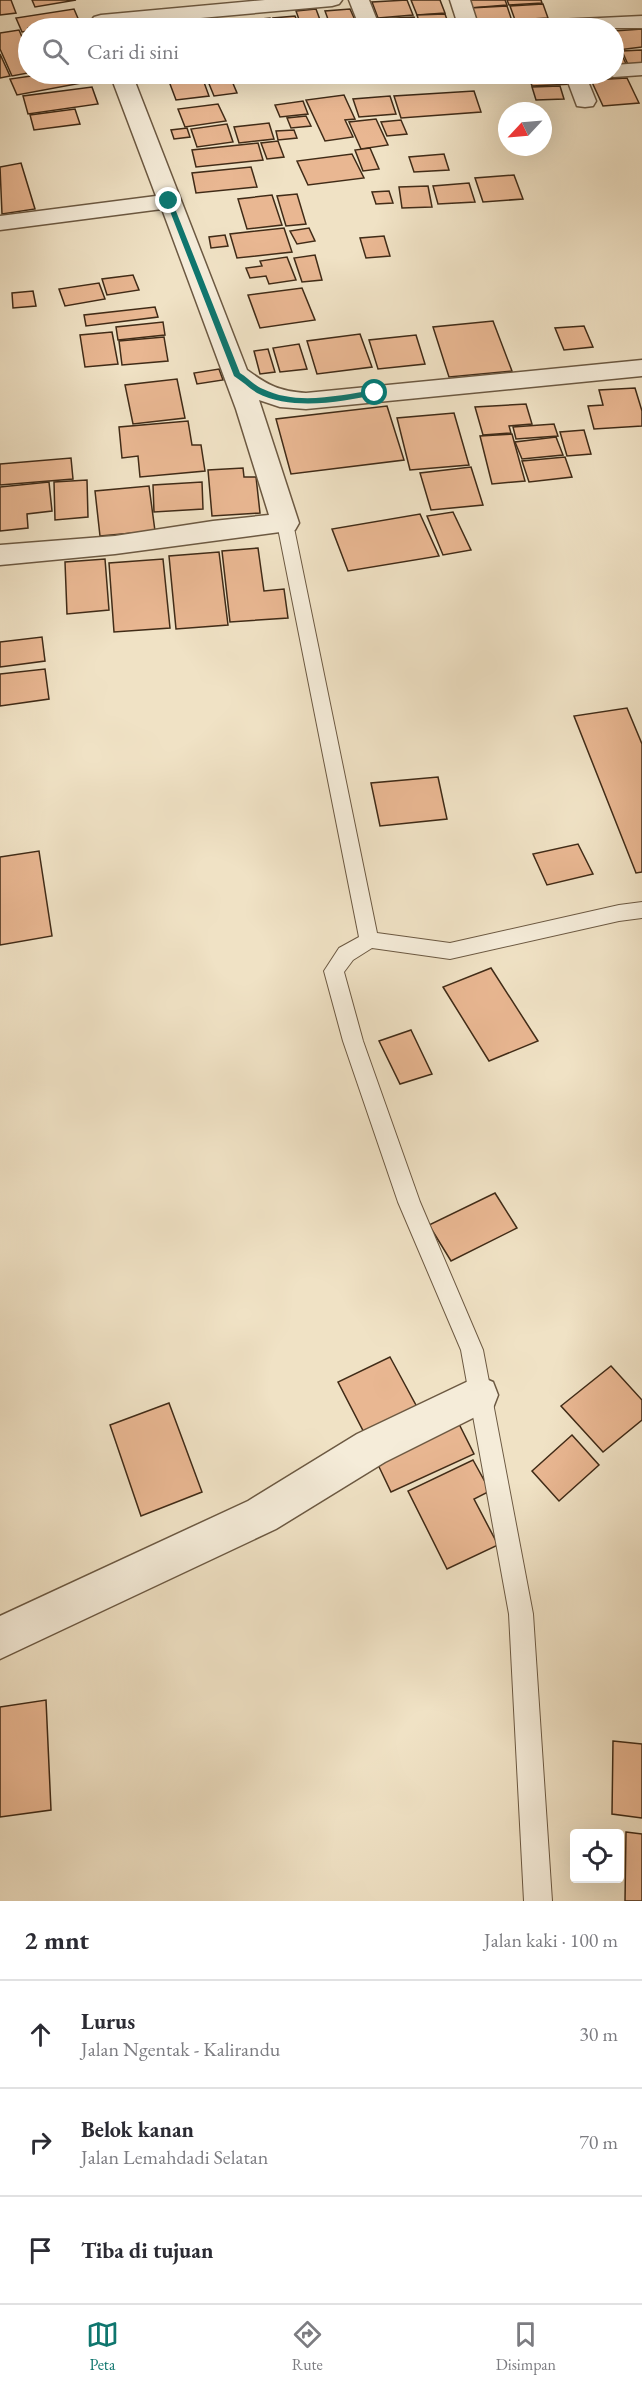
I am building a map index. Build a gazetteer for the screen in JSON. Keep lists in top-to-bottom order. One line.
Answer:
{"north":"bottom left","page":{"search":"Cari di sini","heading":["2 mnt","Jalan kaki · 100 m"],"list":[["Lurus","Jalan Ngentak - Kalirandu","30 m"],["Belok kanan","Jalan Lemahdadi Selatan","70 m"],"Tiba di tujuan"],"nav":["Peta","Rute","Disimpan"]}}
